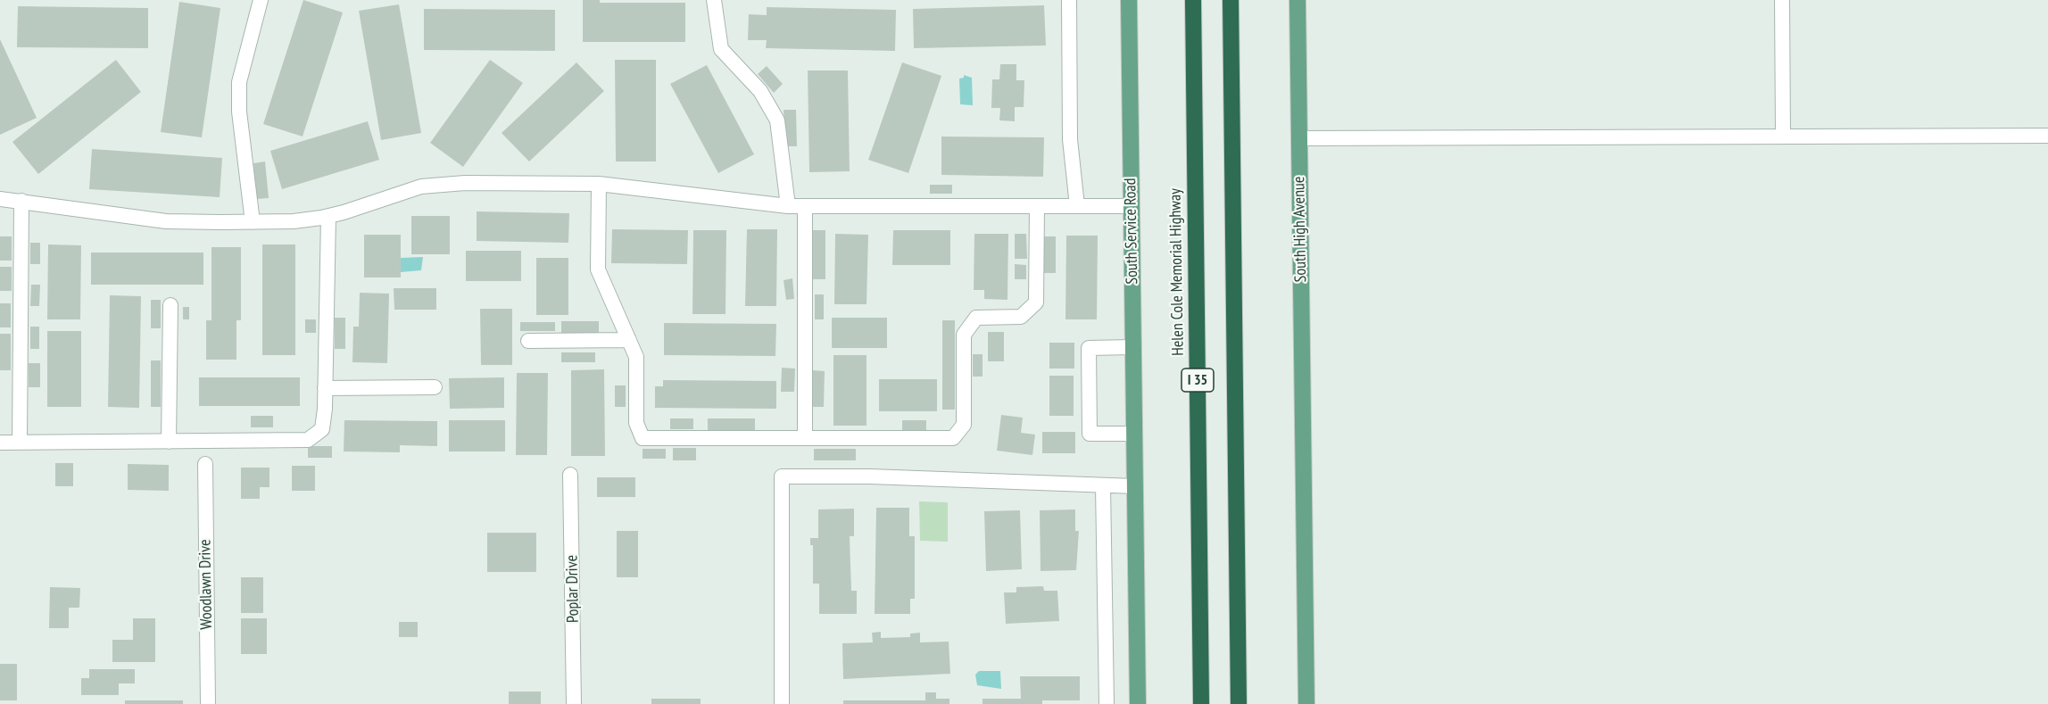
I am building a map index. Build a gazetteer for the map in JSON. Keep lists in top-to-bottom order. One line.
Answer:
{"streets":{"highway":["Helen Cole Memorial Highway","I 35"],"main road":["South High Avenue","South Service Road"],"street":["Woodlawn Drive","Poplar Drive"]}}
